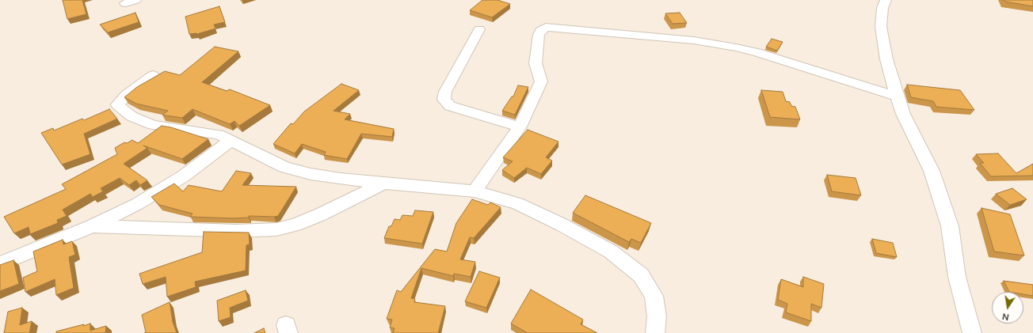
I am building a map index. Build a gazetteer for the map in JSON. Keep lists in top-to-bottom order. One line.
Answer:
{"north":"bottom"}
